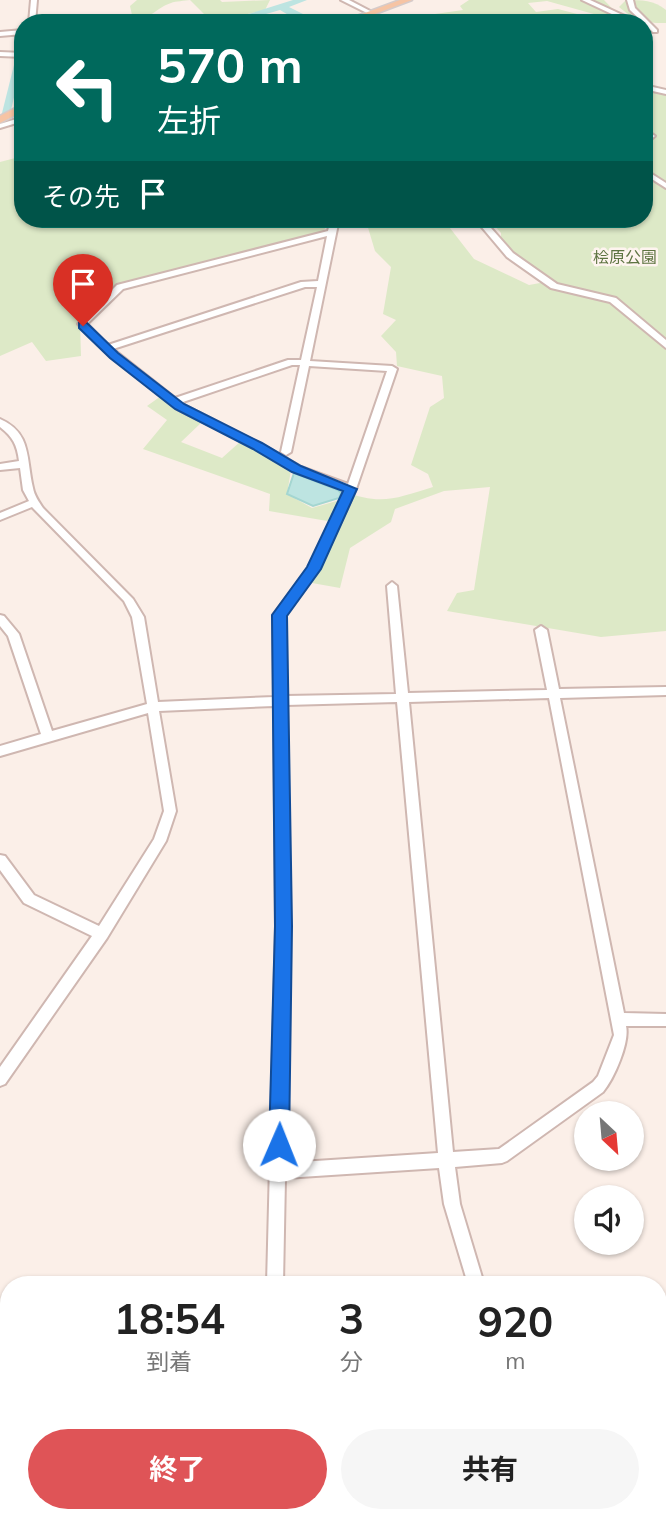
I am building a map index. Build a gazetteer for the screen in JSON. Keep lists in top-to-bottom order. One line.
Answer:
{"parks":["桧原公園"],"north":"bottom right","page":{"turn":["570 m","左折"],"then":"その先","eta":["18:54","到着","3","分","920","m"],"buttons":["終了","共有"]}}
